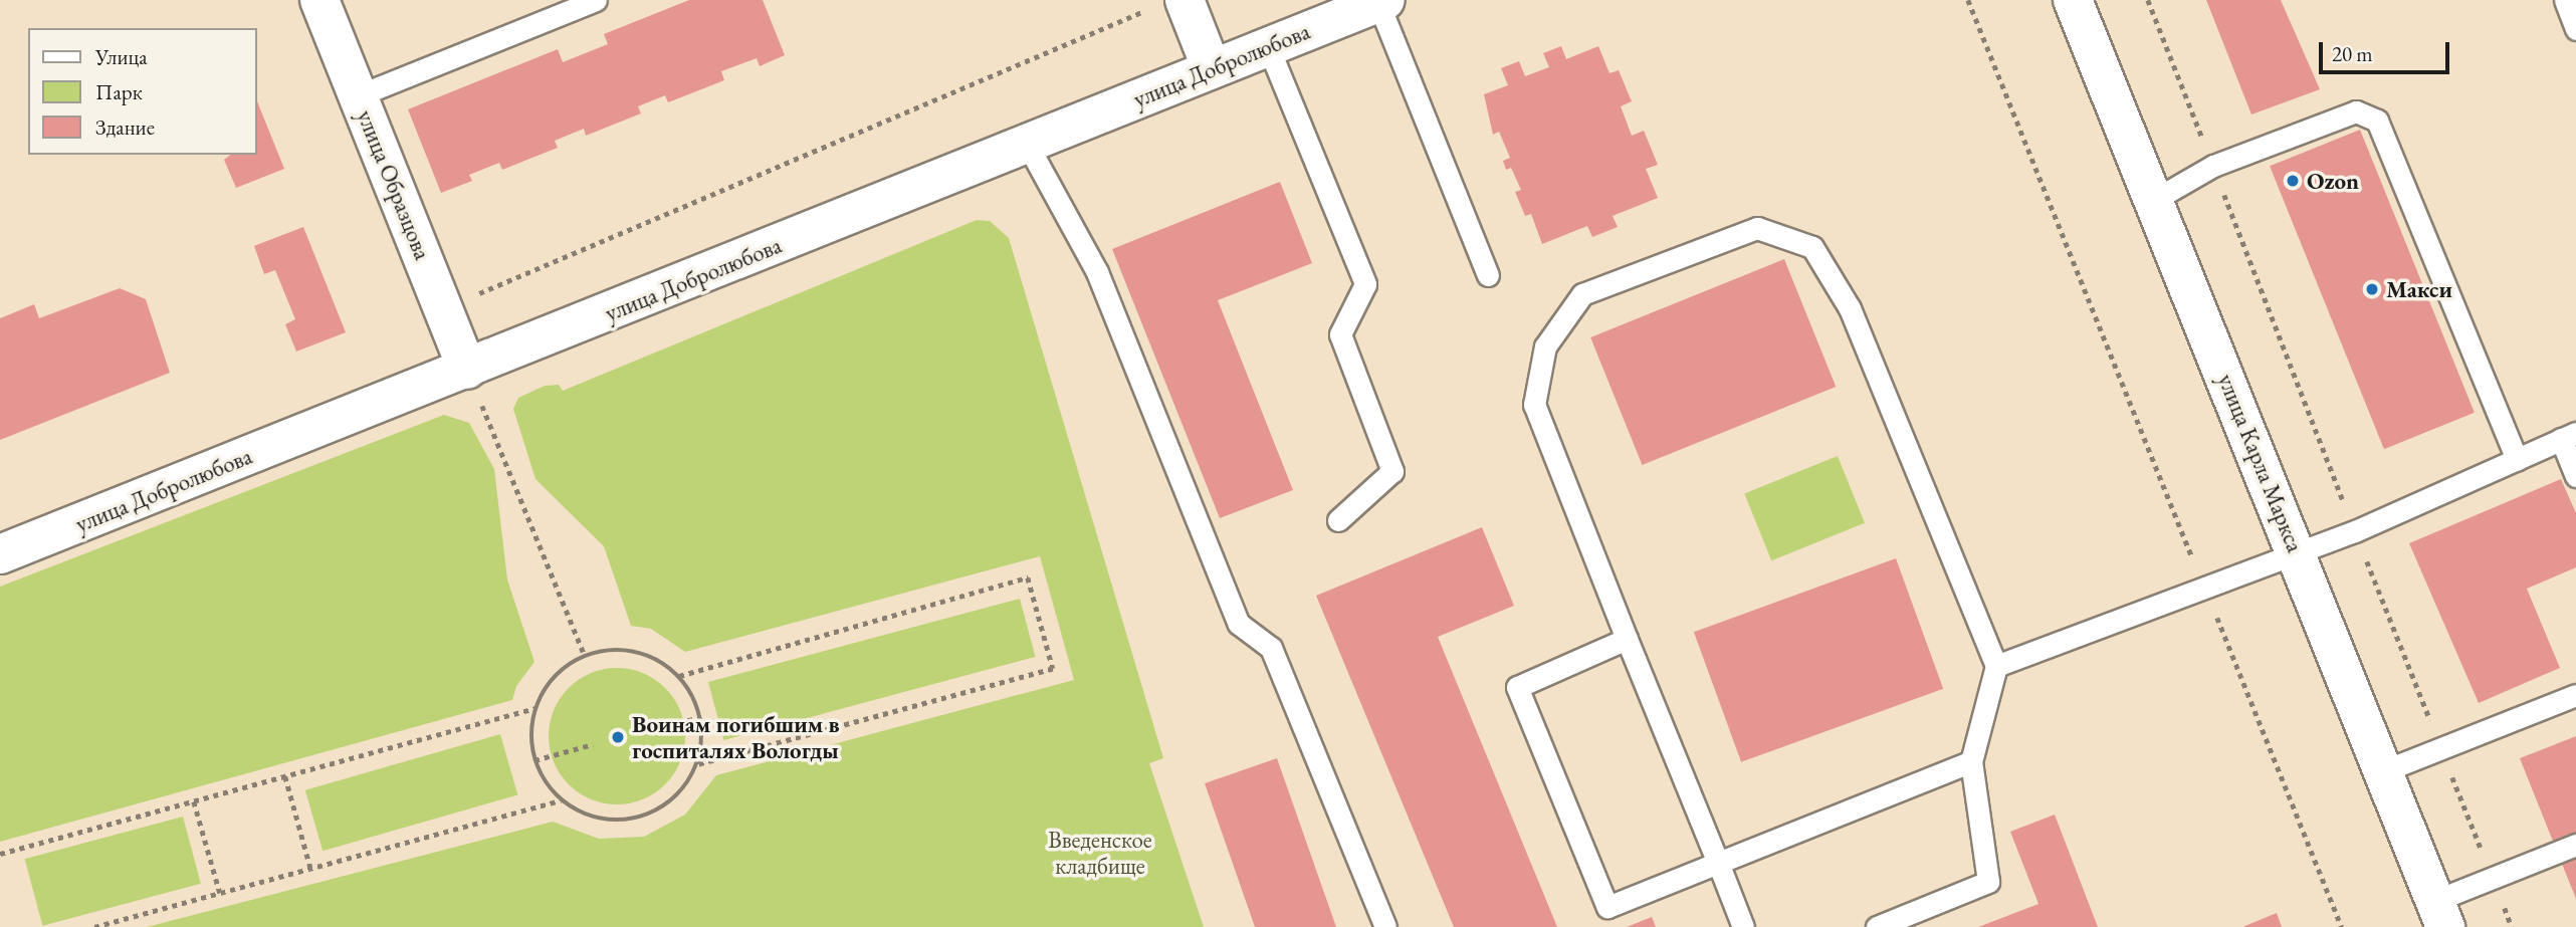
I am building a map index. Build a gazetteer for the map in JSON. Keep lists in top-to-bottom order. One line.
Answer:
{"streets":{"street":["улица Добролюбова","улица Образцова","улица Карла Маркса"]},"crossings":[["улица Добролюбова","улица Образцова"]],"parks":["Введенское кладбище"],"places":["Ozon","Макси","Воинам погибшим в госпиталях Вологды"],"legend":["Улица","Парк","Здание"],"scale_bar":"20 m"}
